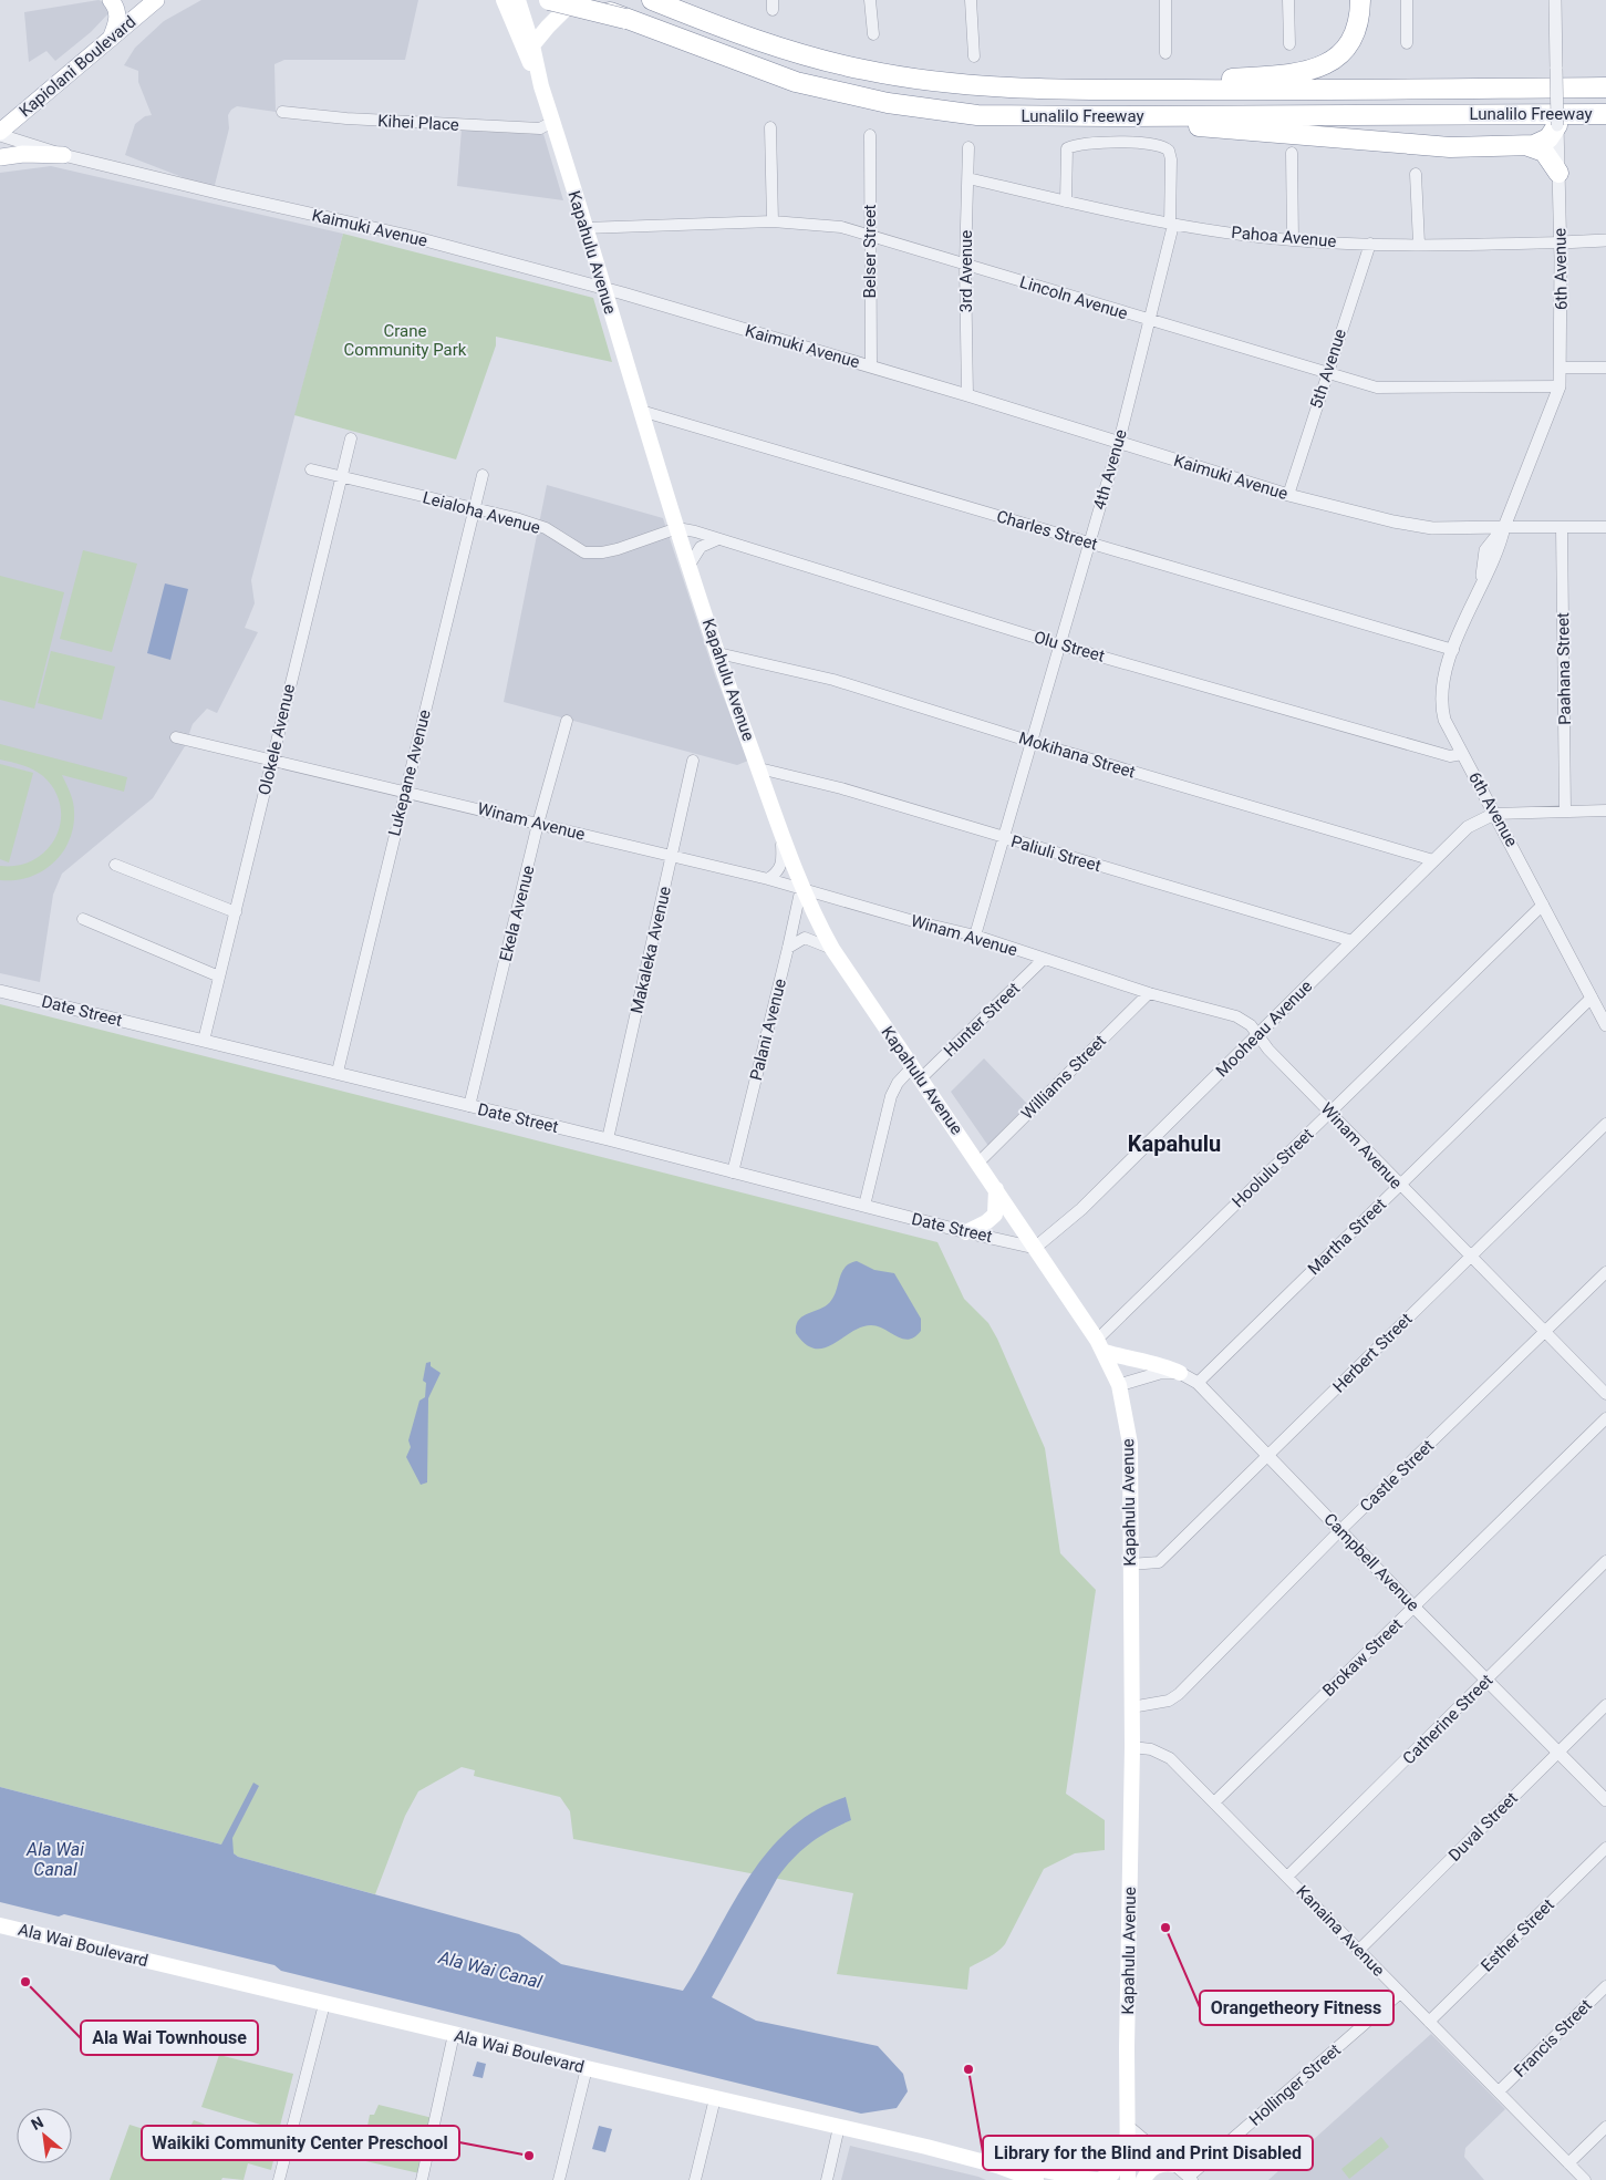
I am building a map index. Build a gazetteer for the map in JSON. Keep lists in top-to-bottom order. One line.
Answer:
{"streets":{"highway":["Lunalilo Freeway"],"main road":["Kapiolani Boulevard","Kapahulu Avenue","Ala Wai Boulevard"],"street":["Kihei Place","Kaimuki Avenue","Pahoa Avenue","Belser Street","6th Avenue","3rd Avenue","Lincoln Avenue","5th Avenue","4th Avenue","Leialoha Avenue","Charles Street","Olu Street","Paahana Street","Olokele Avenue","Mokihana Street","Lukepane Avenue","Winam Avenue","Paliuli Street","Ekela Avenue","Makaleka Avenue","Date Street","Hunter Street","Mooheau Avenue","Palani Avenue","Williams Street","Hoolulu Street","Martha Street","Herbert Street","Castle Street","Campbell Avenue","Brokaw Street","Catherine Street","Duval Street","Kanaina Avenue","Esther Street","Francis Street","Hollinger Street"]},"crossings":[["Kapiolani Boulevard","Kaimuki Avenue"],["Kihei Place","Kapahulu Avenue"],["Kaimuki Avenue","Belser Street"],["Kaimuki Avenue","Kapahulu Avenue"],["Kaimuki Avenue","6th Avenue"],["Kaimuki Avenue","3rd Avenue"],["Kaimuki Avenue","5th Avenue"],["Kaimuki Avenue","4th Avenue"],["Kaimuki Avenue","Paahana Street"],["Pahoa Avenue","6th Avenue"],["Pahoa Avenue","3rd Avenue"],["Pahoa Avenue","5th Avenue"],["Pahoa Avenue","4th Avenue"],["Belser Street","Lincoln Avenue"],["Kapahulu Avenue","Lincoln Avenue"],["Kapahulu Avenue","Leialoha Avenue"],["Kapahulu Avenue","Charles Street"],["Kapahulu Avenue","Olu Street"],["Kapahulu Avenue","Mokihana Street"],["Kapahulu Avenue","Winam Avenue"],["Kapahulu Avenue","Paliuli Street"],["Kapahulu Avenue","Date Street"],["Kapahulu Avenue","Hunter Street"],["Kapahulu Avenue","Mooheau Avenue"],["Kapahulu Avenue","Palani Avenue"],["Kapahulu Avenue","Williams Street"],["Kapahulu Avenue","Hoolulu Street"],["Kapahulu Avenue","Herbert Street"],["Kapahulu Avenue","Castle Street"],["Kapahulu Avenue","Kanaina Avenue"],["6th Avenue","Lincoln Avenue"],["6th Avenue","Charles Street"],["6th Avenue","Olu Street"],["6th Avenue","Mooheau Avenue"],["6th Avenue","Hoolulu Street"],["6th Avenue","Martha Street"],["3rd Avenue","Lincoln Avenue"],["Lincoln Avenue","5th Avenue"],["Lincoln Avenue","4th Avenue"],["4th Avenue","Charles Street"],["4th Avenue","Olu Street"],["4th Avenue","Mokihana Street"],["4th Avenue","Winam Avenue"],["4th Avenue","Paliuli Street"],["Leialoha Avenue","Olu Street"],["Leialoha Avenue","Olokele Avenue"],["Leialoha Avenue","Lukepane Avenue"],["Olokele Avenue","Winam Avenue"],["Olokele Avenue","Date Street"],["Mokihana Street","Mooheau Avenue"],["Lukepane Avenue","Winam Avenue"],["Lukepane Avenue","Date Street"],["Winam Avenue","Ekela Avenue"],["Winam Avenue","Makaleka Avenue"],["Winam Avenue","Hunter Street"],["Winam Avenue","Mooheau Avenue"],["Winam Avenue","Palani Avenue"],["Winam Avenue","Williams Street"],["Winam Avenue","Hoolulu Street"],["Winam Avenue","Martha Street"],["Winam Avenue","Herbert Street"],["Winam Avenue","Castle Street"],["Paliuli Street","Mooheau Avenue"],["Ekela Avenue","Date Street"],["Makaleka Avenue","Date Street"],["Date Street","Hunter Street"],["Date Street","Mooheau Avenue"],["Date Street","Palani Avenue"],["Martha Street","Campbell Avenue"],["Herbert Street","Campbell Avenue"],["Castle Street","Campbell Avenue"],["Campbell Avenue","Brokaw Street"],["Campbell Avenue","Catherine Street"],["Campbell Avenue","Duval Street"],["Brokaw Street","Kanaina Avenue"],["Catherine Street","Kanaina Avenue"],["Duval Street","Kanaina Avenue"],["Kanaina Avenue","Esther Street"],["Kanaina Avenue","Francis Street"],["Kanaina Avenue","Hollinger Street"]],"districts":["Kapahulu"],"water":["Ala Wai Canal"],"parks":["Crane Community Park"],"places":["Orangetheory Fitness","Ala Wai Townhouse","Library for the Blind and Print Disabled","Waikiki Community Center Preschool"],"north":"top left"}
